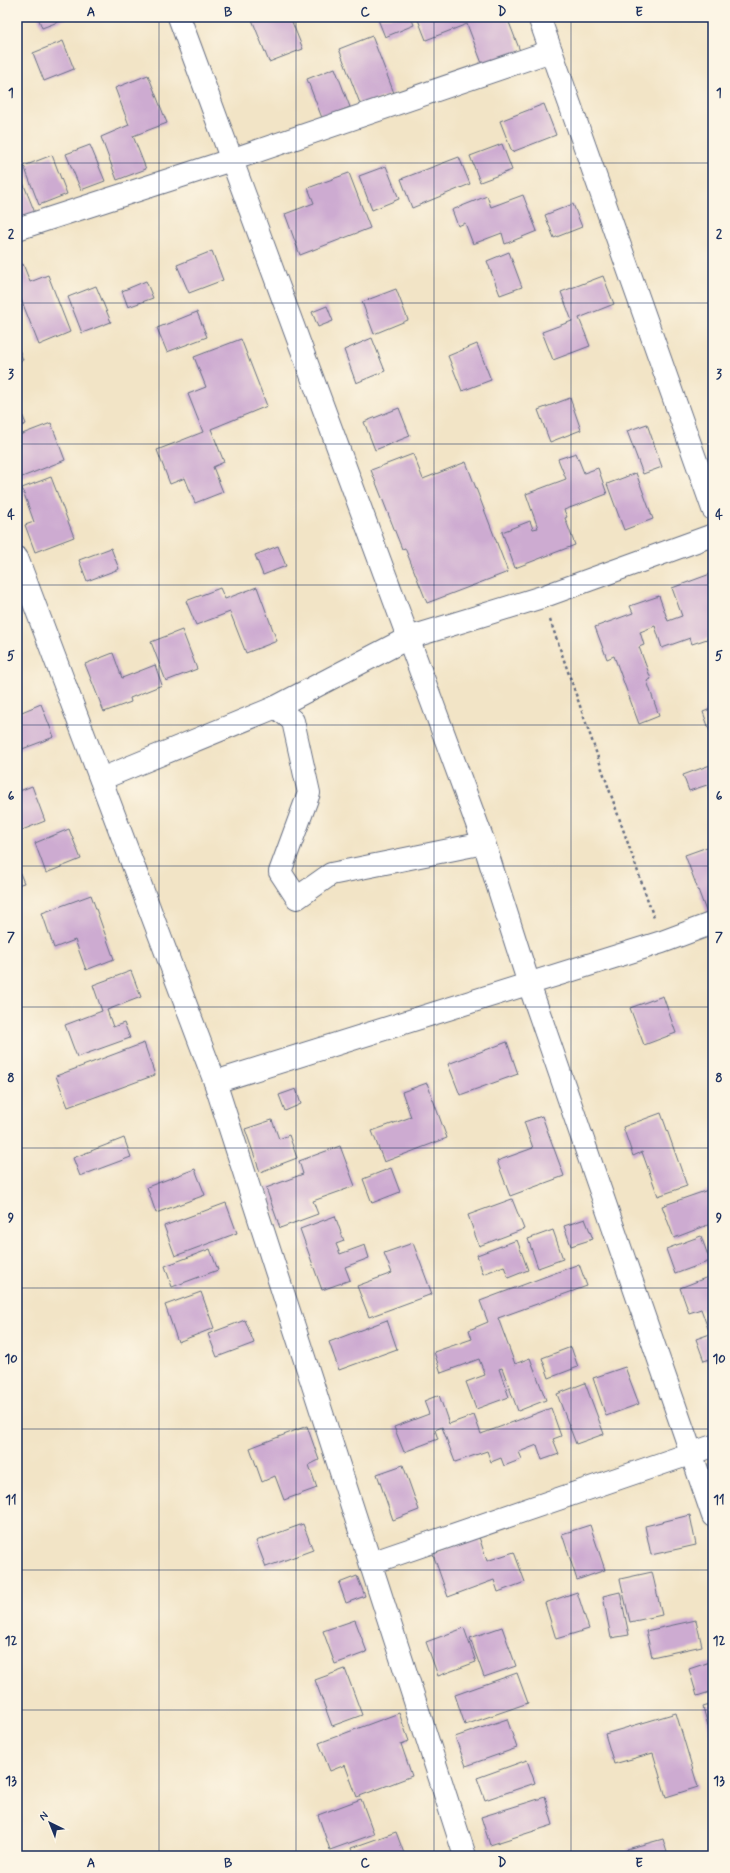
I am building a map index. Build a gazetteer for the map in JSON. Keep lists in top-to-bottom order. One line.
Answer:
{"north":"top left","grid":{"columns":["A","B","C","D","E"],"rows":["1","2","3","4","5","6","7","8","9","10","11","12","13"]}}
